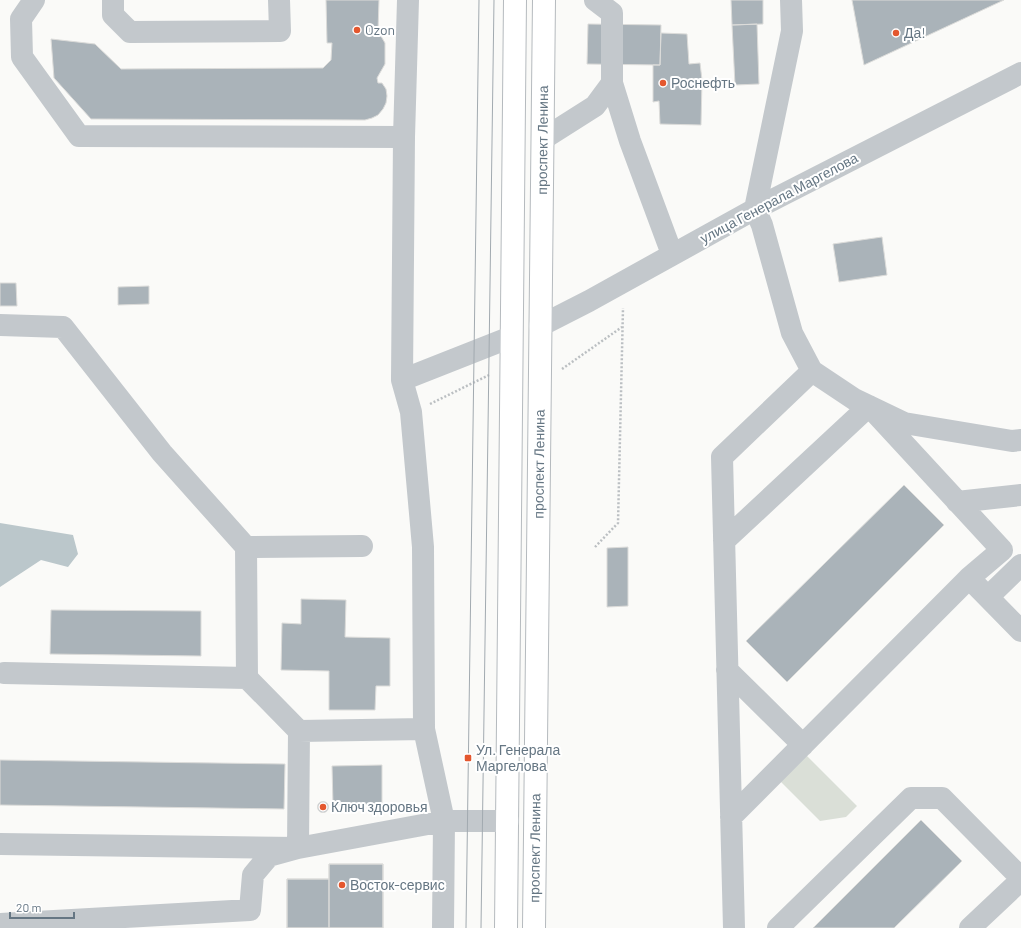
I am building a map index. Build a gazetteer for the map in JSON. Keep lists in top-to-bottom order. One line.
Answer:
{"streets":{"main road":["проспект Ленина"],"street":["улица Генерала Маргелова"]},"crossings":[["проспект Ленина","улица Генерала Маргелова"]],"places":{"other":["Ozon","Да!","Роснефть","Ключ здоровья","Восток-сервис"],"transit":["Ул. Генерала Маргелова"]},"scale_bar":"20 m"}
